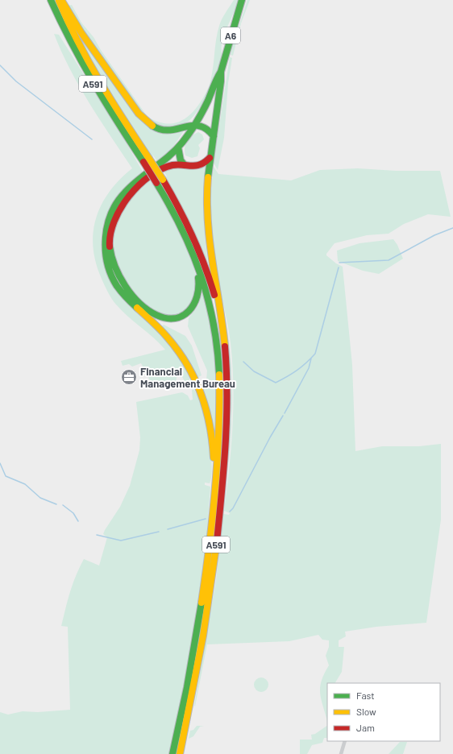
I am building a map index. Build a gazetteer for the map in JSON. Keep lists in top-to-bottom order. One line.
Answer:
{"streets":{"highway":["A6","A591"]},"places":{"office":["Financial Management Bureau"]},"legend":["Fast","Slow","Jam"]}
